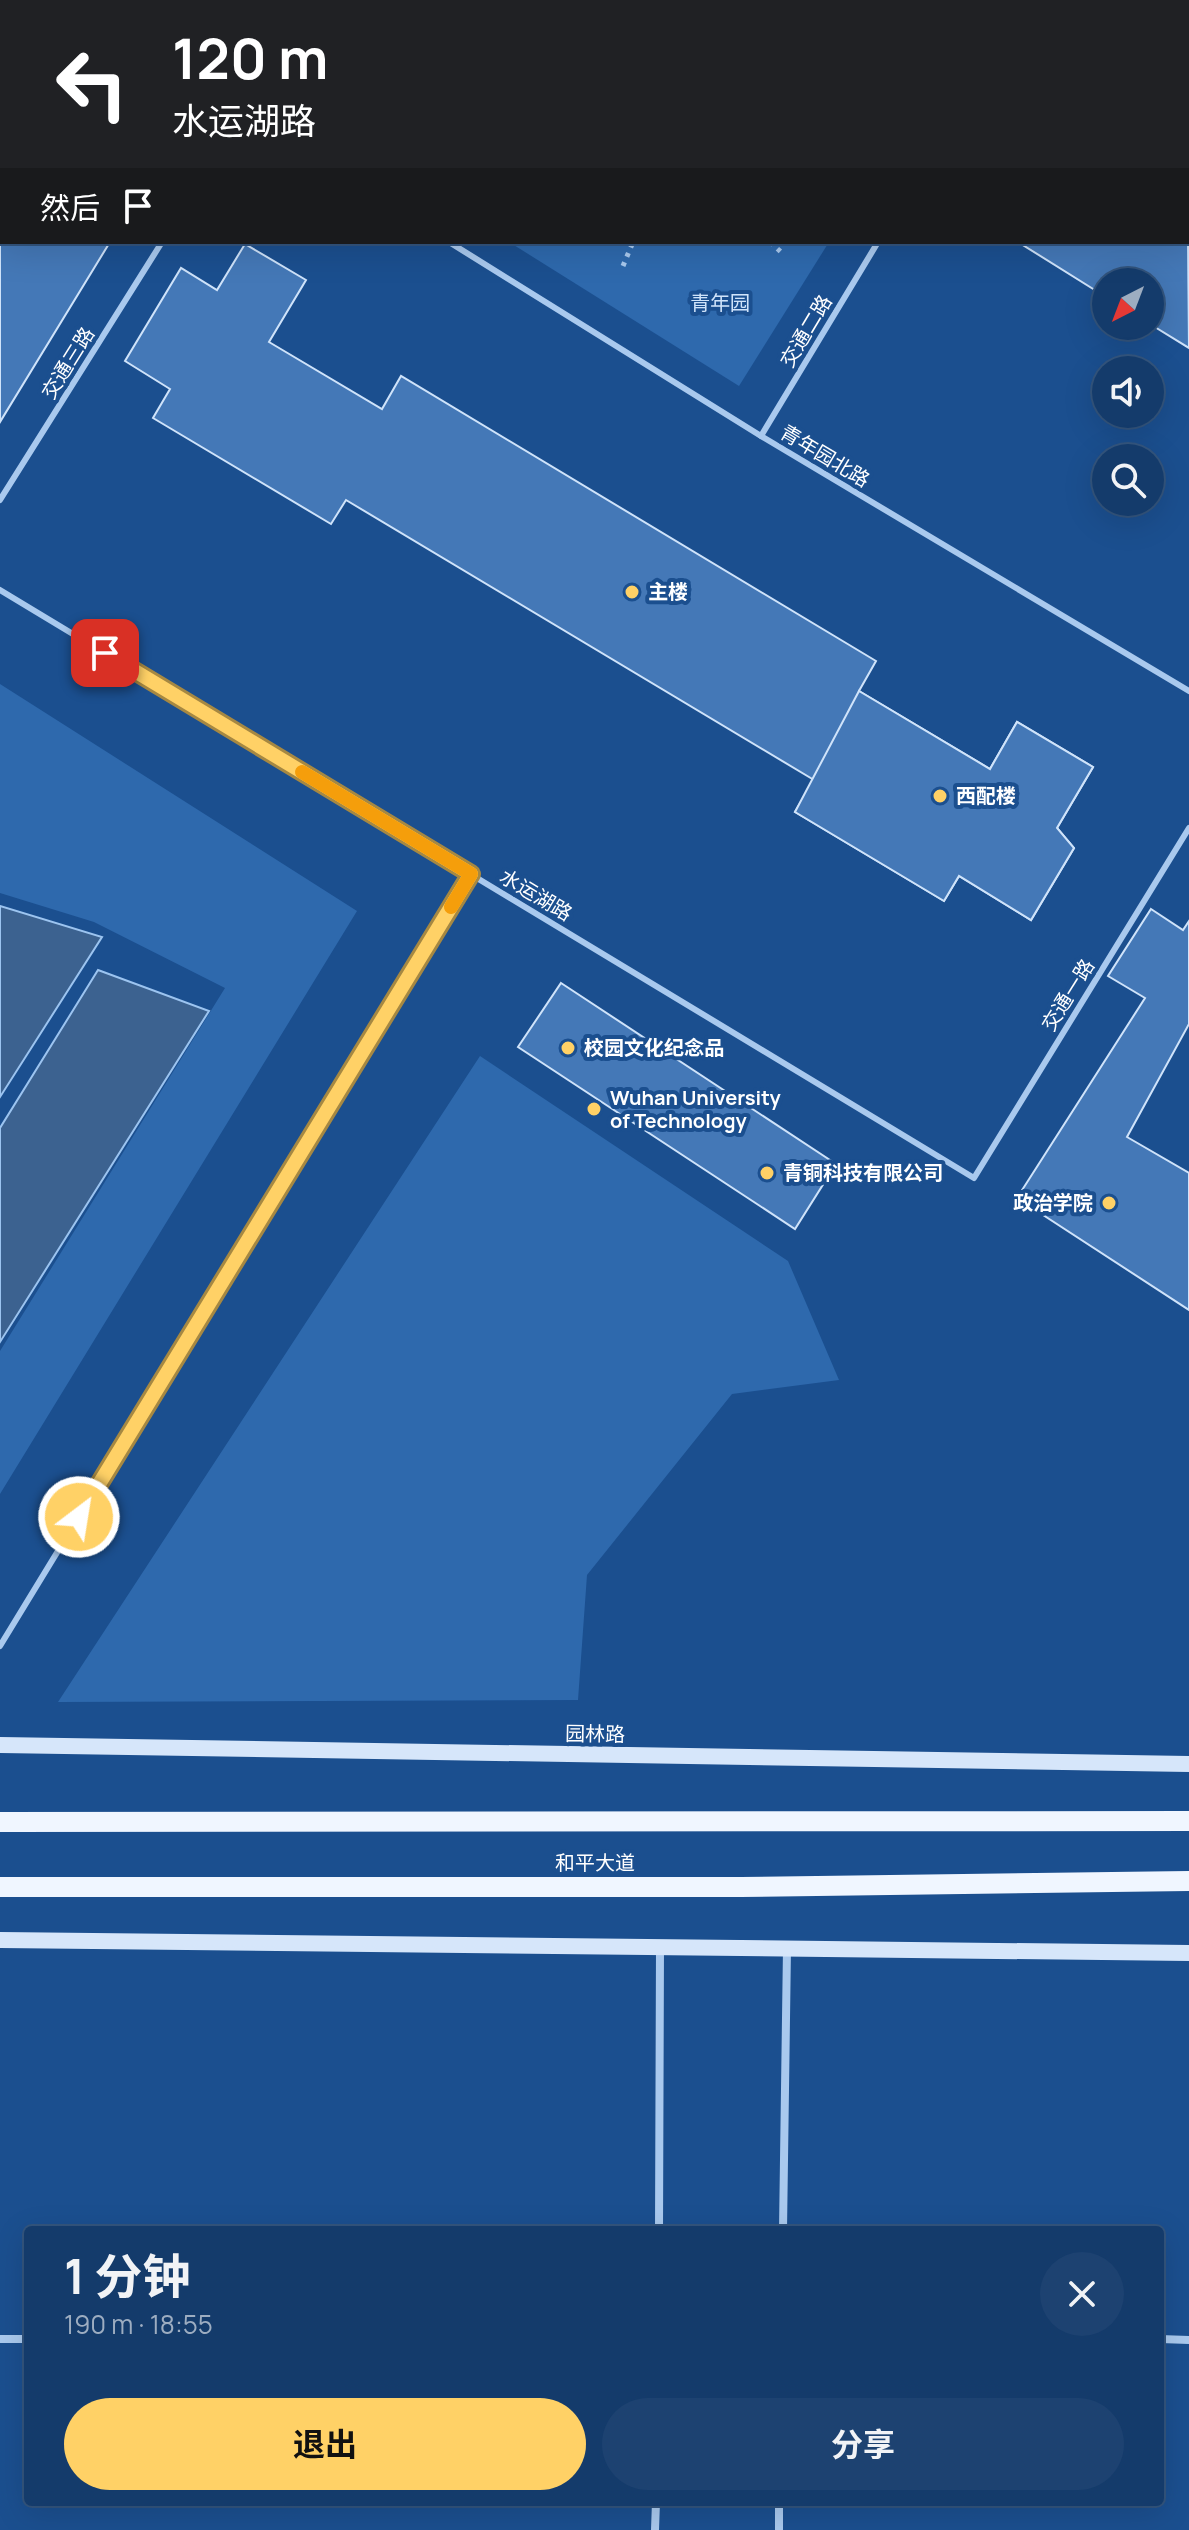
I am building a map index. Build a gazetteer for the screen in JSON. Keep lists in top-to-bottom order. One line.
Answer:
{"streets":{"main road":["园林路","和平大道"],"lane":["交通二路","交通三路","青年园北路","水运湖路","交通一路"]},"crossings":[["交通二路","青年园北路"],["水运湖路","交通一路"]],"parks":["青年园"],"places":["主楼","西配楼","校园文化纪念品","Wuhan University of Technology","青铜科技有限公司","政治学院"],"north":"bottom left","page":{"turn":["120 m","水运湖路"],"then":"然后","heading":["1 分钟","190 m · 18:55"],"buttons":["退出","分享"]}}
